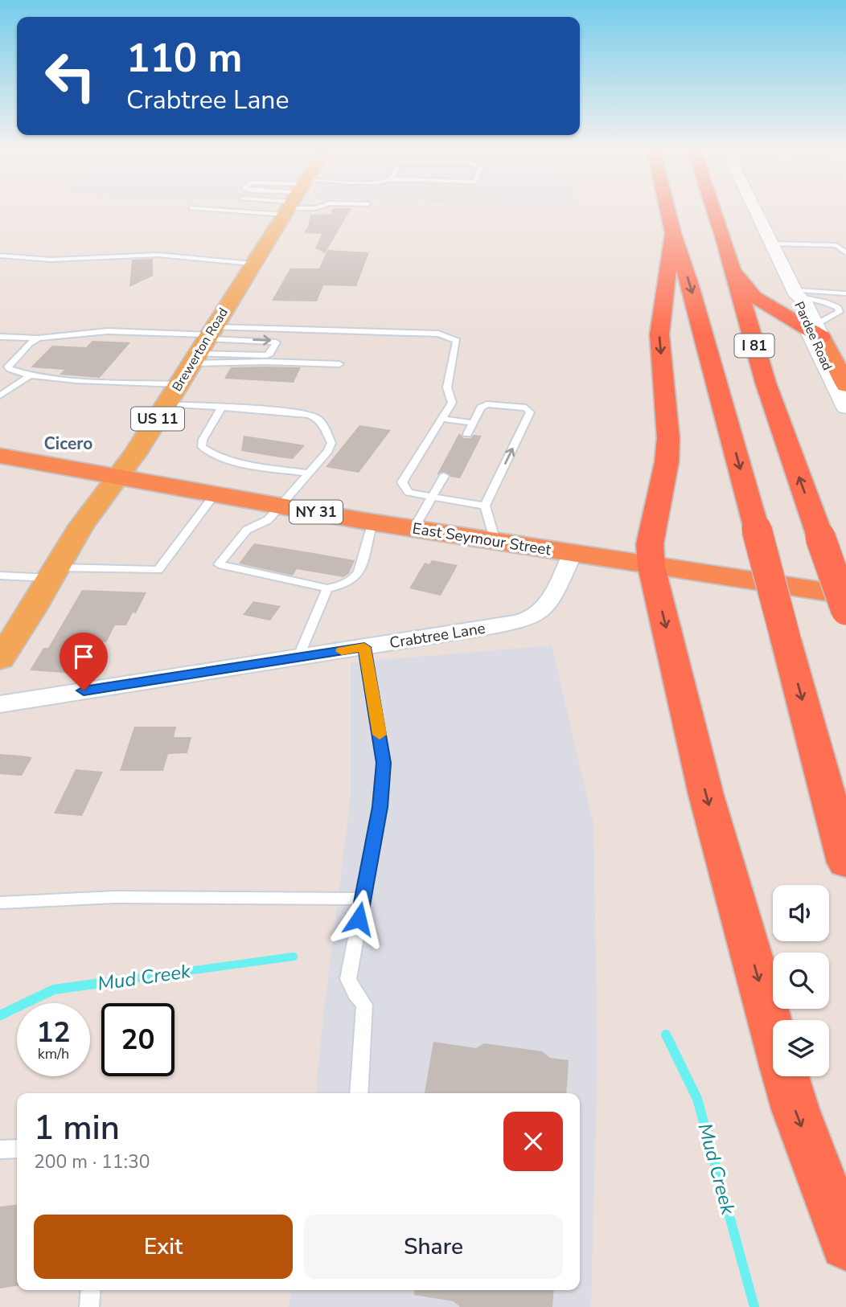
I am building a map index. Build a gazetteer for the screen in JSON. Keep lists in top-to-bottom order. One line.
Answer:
{"streets":{"highway":["Pardee Road","I 81","NY 31","East Seymour Street"],"main road":["Brewerton Road","US 11"],"street":["Crabtree Lane"]},"crossings":[["Brewerton Road","NY 31"],["Brewerton Road","East Seymour Street"],["NY 31","East Seymour Street"],["East Seymour Street","Crabtree Lane"]],"districts":["Cicero"],"water":["Mud Creek"],"page":{"turn":["110 m","Crabtree Lane"],"speed":"12 km/h","limit":"20","heading":["1 min","200 m · 11:30"],"buttons":["Exit","Share"]}}
